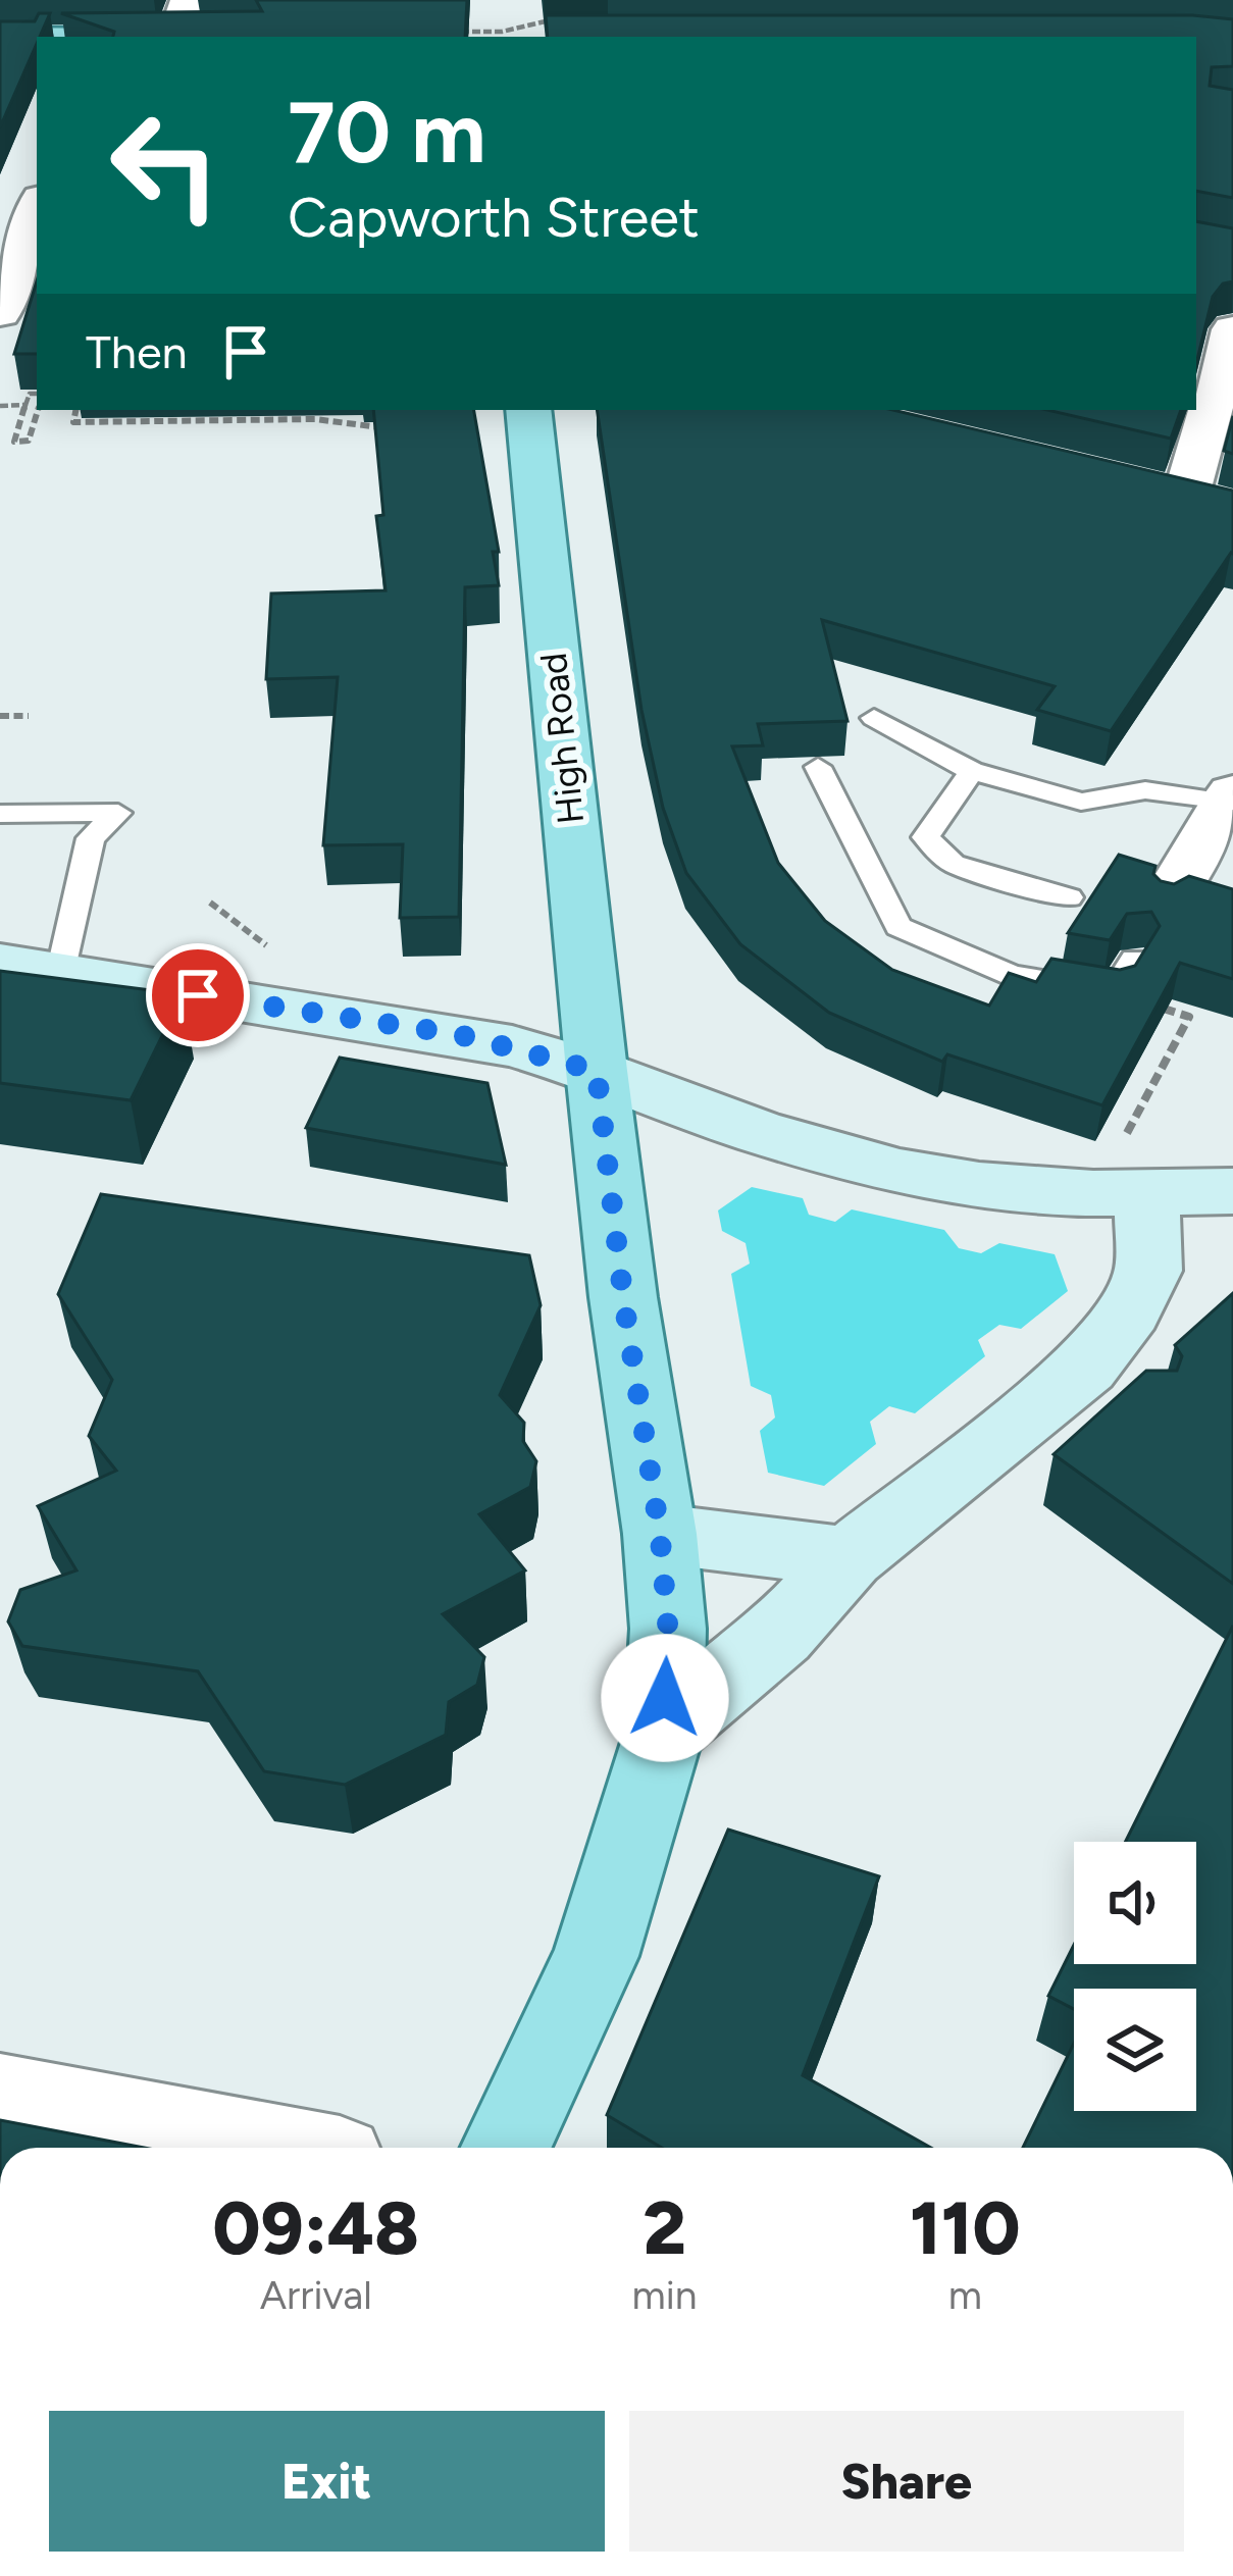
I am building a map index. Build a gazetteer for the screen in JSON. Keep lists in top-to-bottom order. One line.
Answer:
{"streets":{"main road":["High Road"]},"page":{"turn":["70 m","Capworth Street"],"then":"Then","eta":["09:48","Arrival","2","min","110","m"],"buttons":["Exit","Share"]}}
